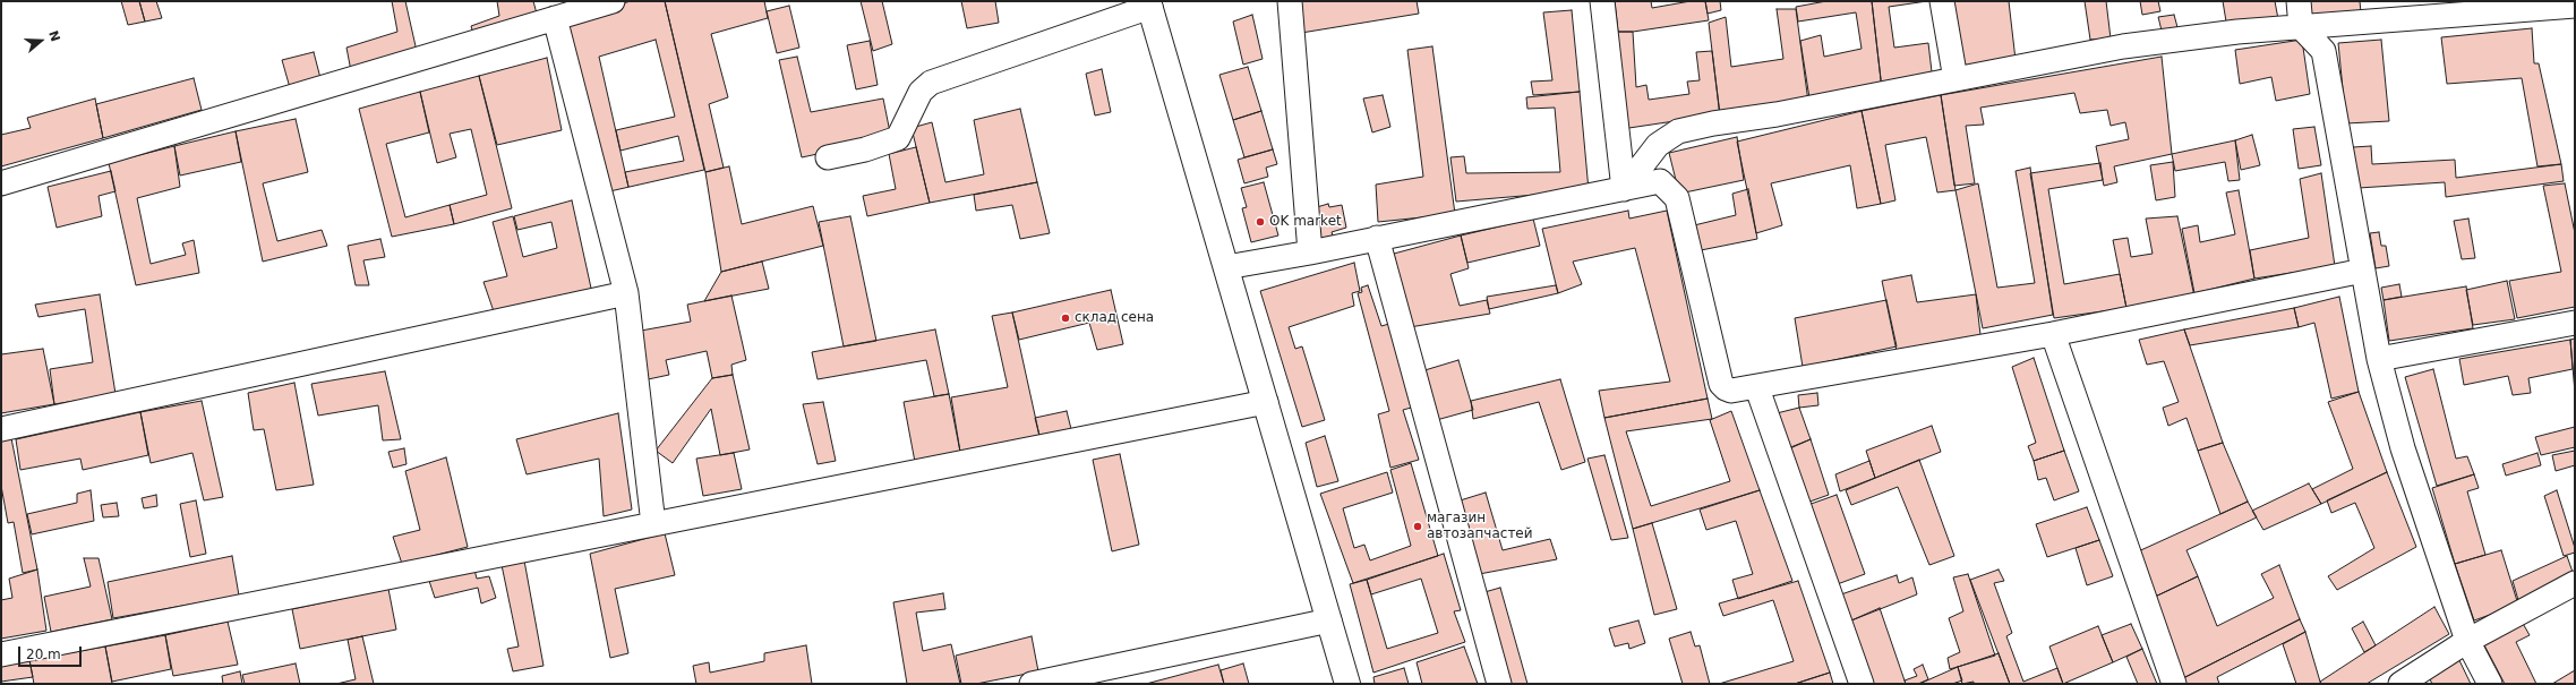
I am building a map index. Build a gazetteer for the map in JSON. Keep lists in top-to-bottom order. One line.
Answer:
{"places":["OK market","склад сена","магазин автозапчастей"],"scale_bar":"20 m","north":"right"}
